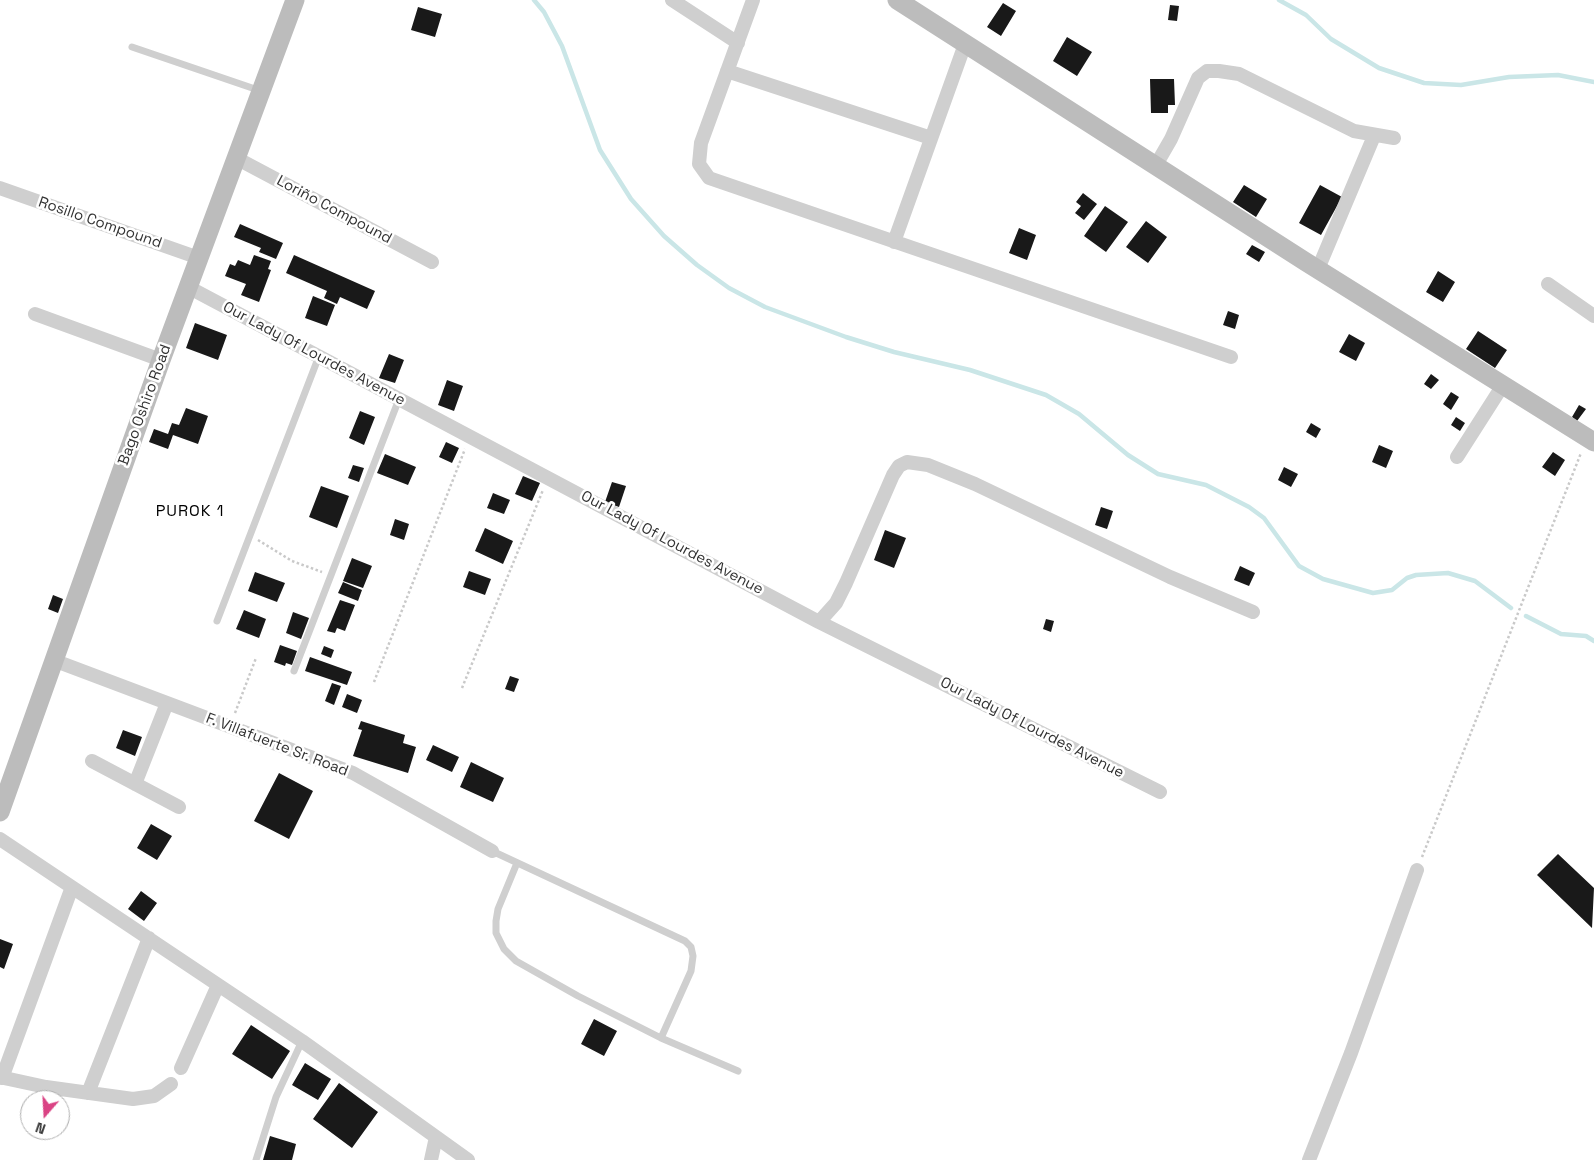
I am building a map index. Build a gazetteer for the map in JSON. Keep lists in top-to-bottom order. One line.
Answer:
{"streets":{"street":["Loriño Compound","Rosillo Compound","Our Lady Of Lourdes Avenue","Bago Oshiro Road","F. Villafuerte Sr. Road"]},"crossings":[["Loriño Compound","Bago Oshiro Road"],["Rosillo Compound","Bago Oshiro Road"],["Our Lady Of Lourdes Avenue","Bago Oshiro Road"],["Bago Oshiro Road","F. Villafuerte Sr. Road"]],"districts":["PUROK 1"],"north":"bottom"}
